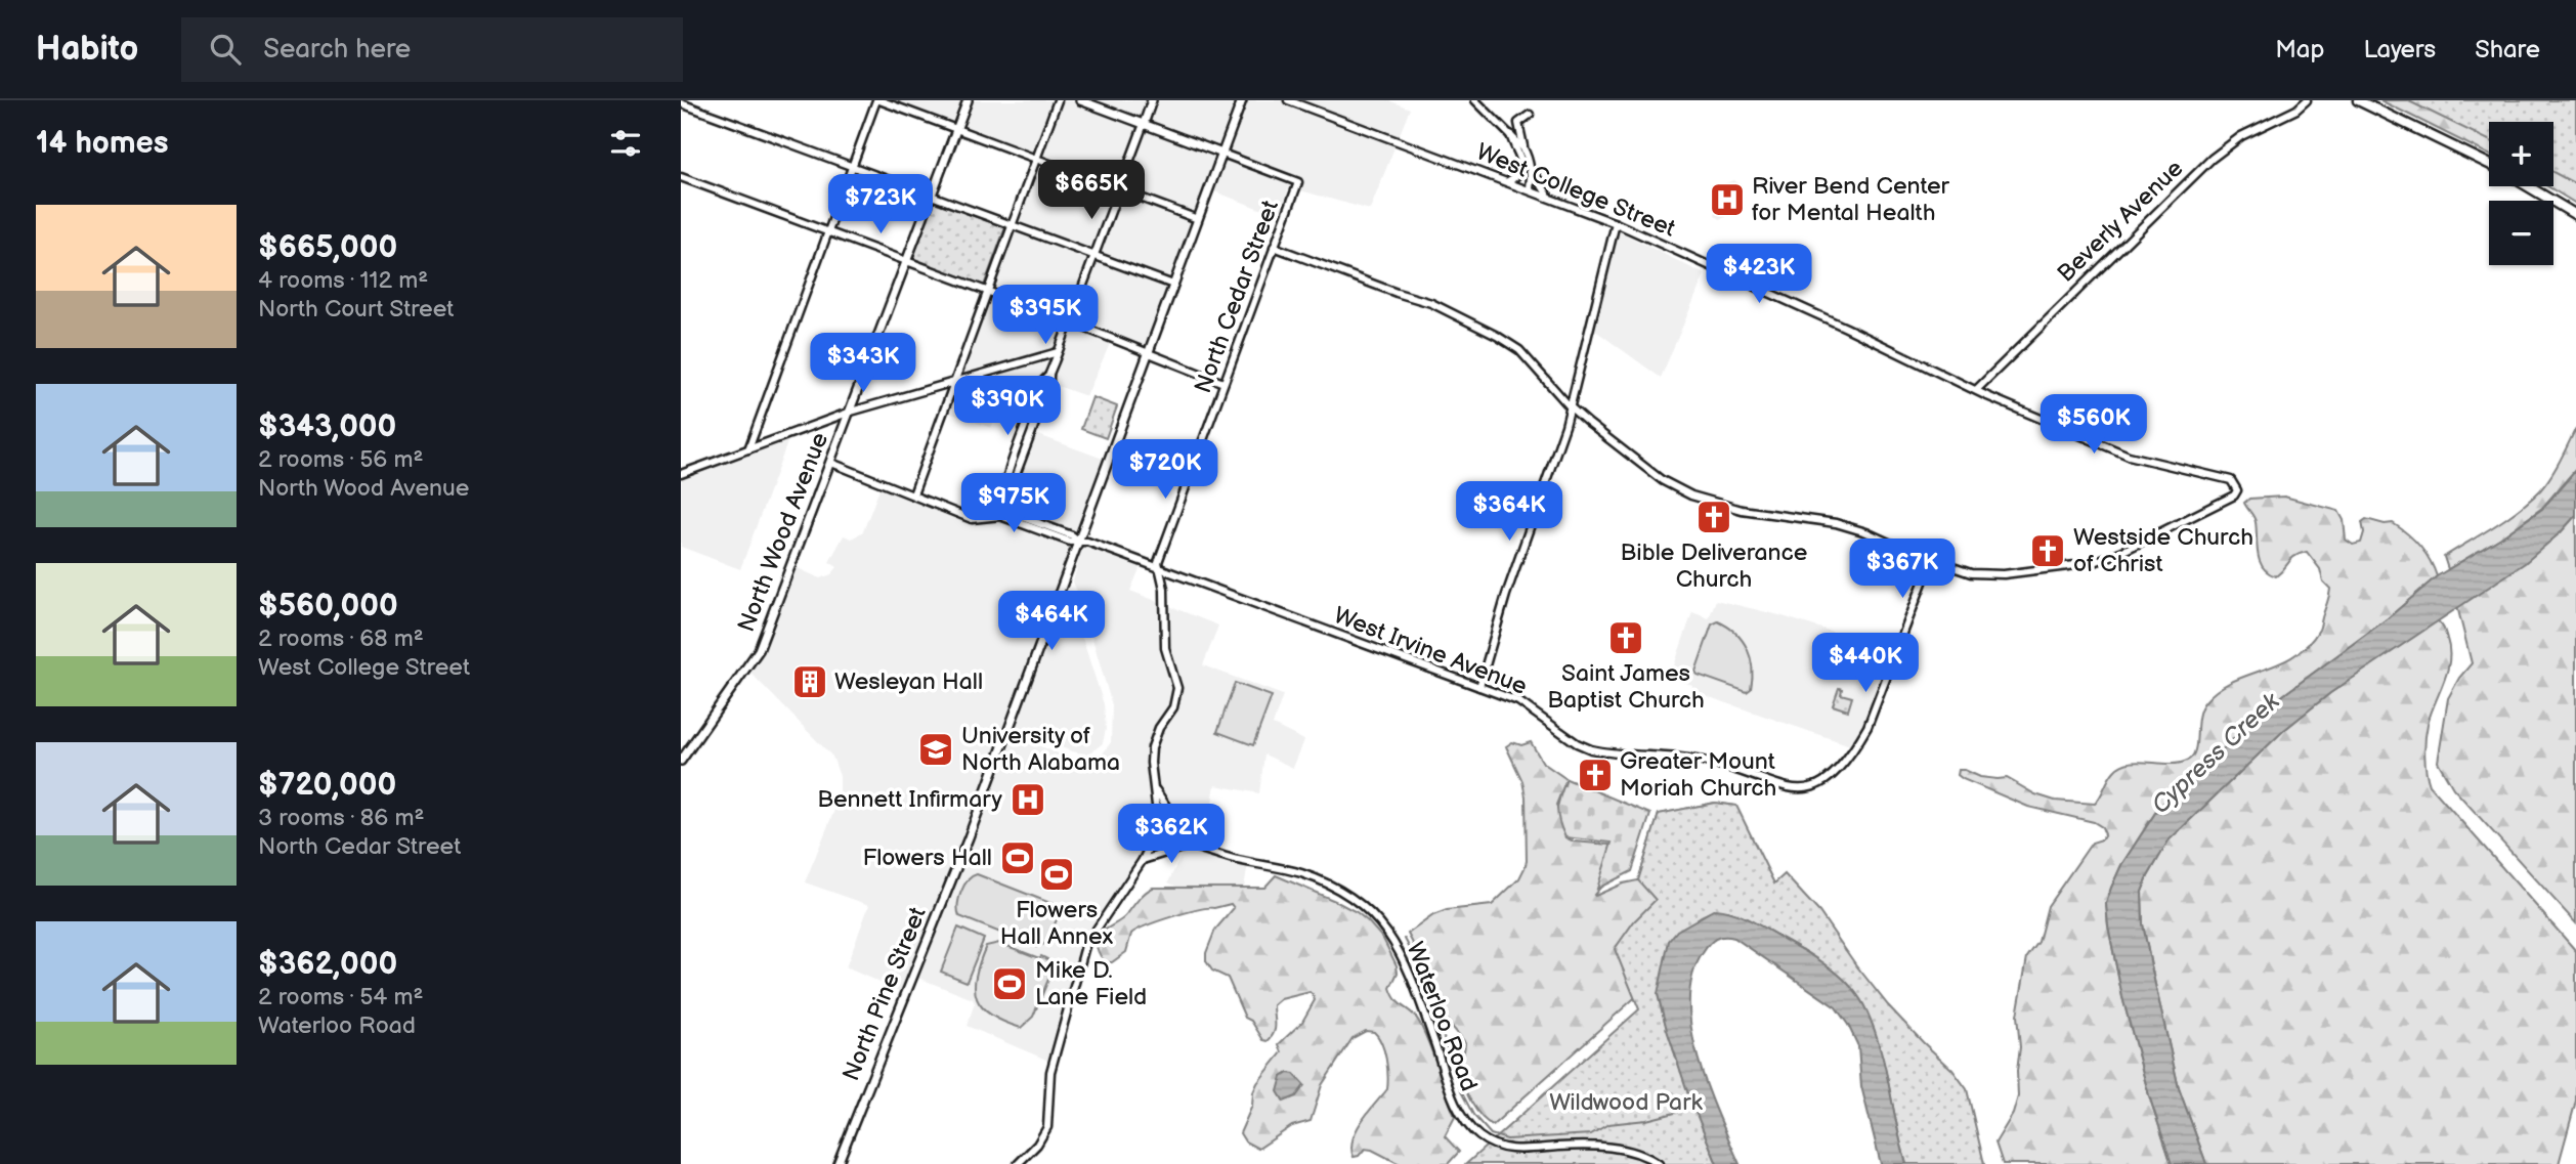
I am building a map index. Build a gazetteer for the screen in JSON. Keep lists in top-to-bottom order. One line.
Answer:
{"streets":{"main road":["North Wood Avenue","North Pine Street"],"street":["West College Street","Beverly Avenue","North Cedar Street","West Irvine Avenue","Waterloo Road"]},"crossings":[["West College Street","Beverly Avenue"],["West College Street","West Irvine Avenue"],["North Cedar Street","West Irvine Avenue"],["North Cedar Street","North Pine Street"],["North Cedar Street","Waterloo Road"],["West Irvine Avenue","North Pine Street"]],"water":["Cypress Creek"],"parks":["Wildwood Park"],"places":{"hospital":["River Bend Center for Mental Health","Bennett Infirmary"],"church":["Bible Deliverance Church","Westside Church of Christ","Saint James Baptist Church","Greater Mount Moriah Church"],"building":["Wesleyan Hall"],"school or university":["University of North Alabama"],"sports":["Flowers Hall","Flowers Hall Annex","Mike D. Lane Field"]},"page":{"header":"Habito","search":"Search here","nav":["Map","Layers","Share"],"heading":"14 homes","map_buttons":["+","−"],"price":["$665K","$723K","$423K","$395K","$343K","$390K","$560K","$720K","$975K","$364K","$367K","$464K","$440K","$362K"],"list":[{"name":"$665,000","note":"4 rooms · 112 m² · North Court Street"},{"name":"$343,000","note":"2 rooms · 56 m² · North Wood Avenue"},{"name":"$560,000","note":"2 rooms · 68 m² · West College Street"},{"name":"$720,000","note":"3 rooms · 86 m² · North Cedar Street"},{"name":"$362,000","note":"2 rooms · 54 m² · Waterloo Road"}]}}
